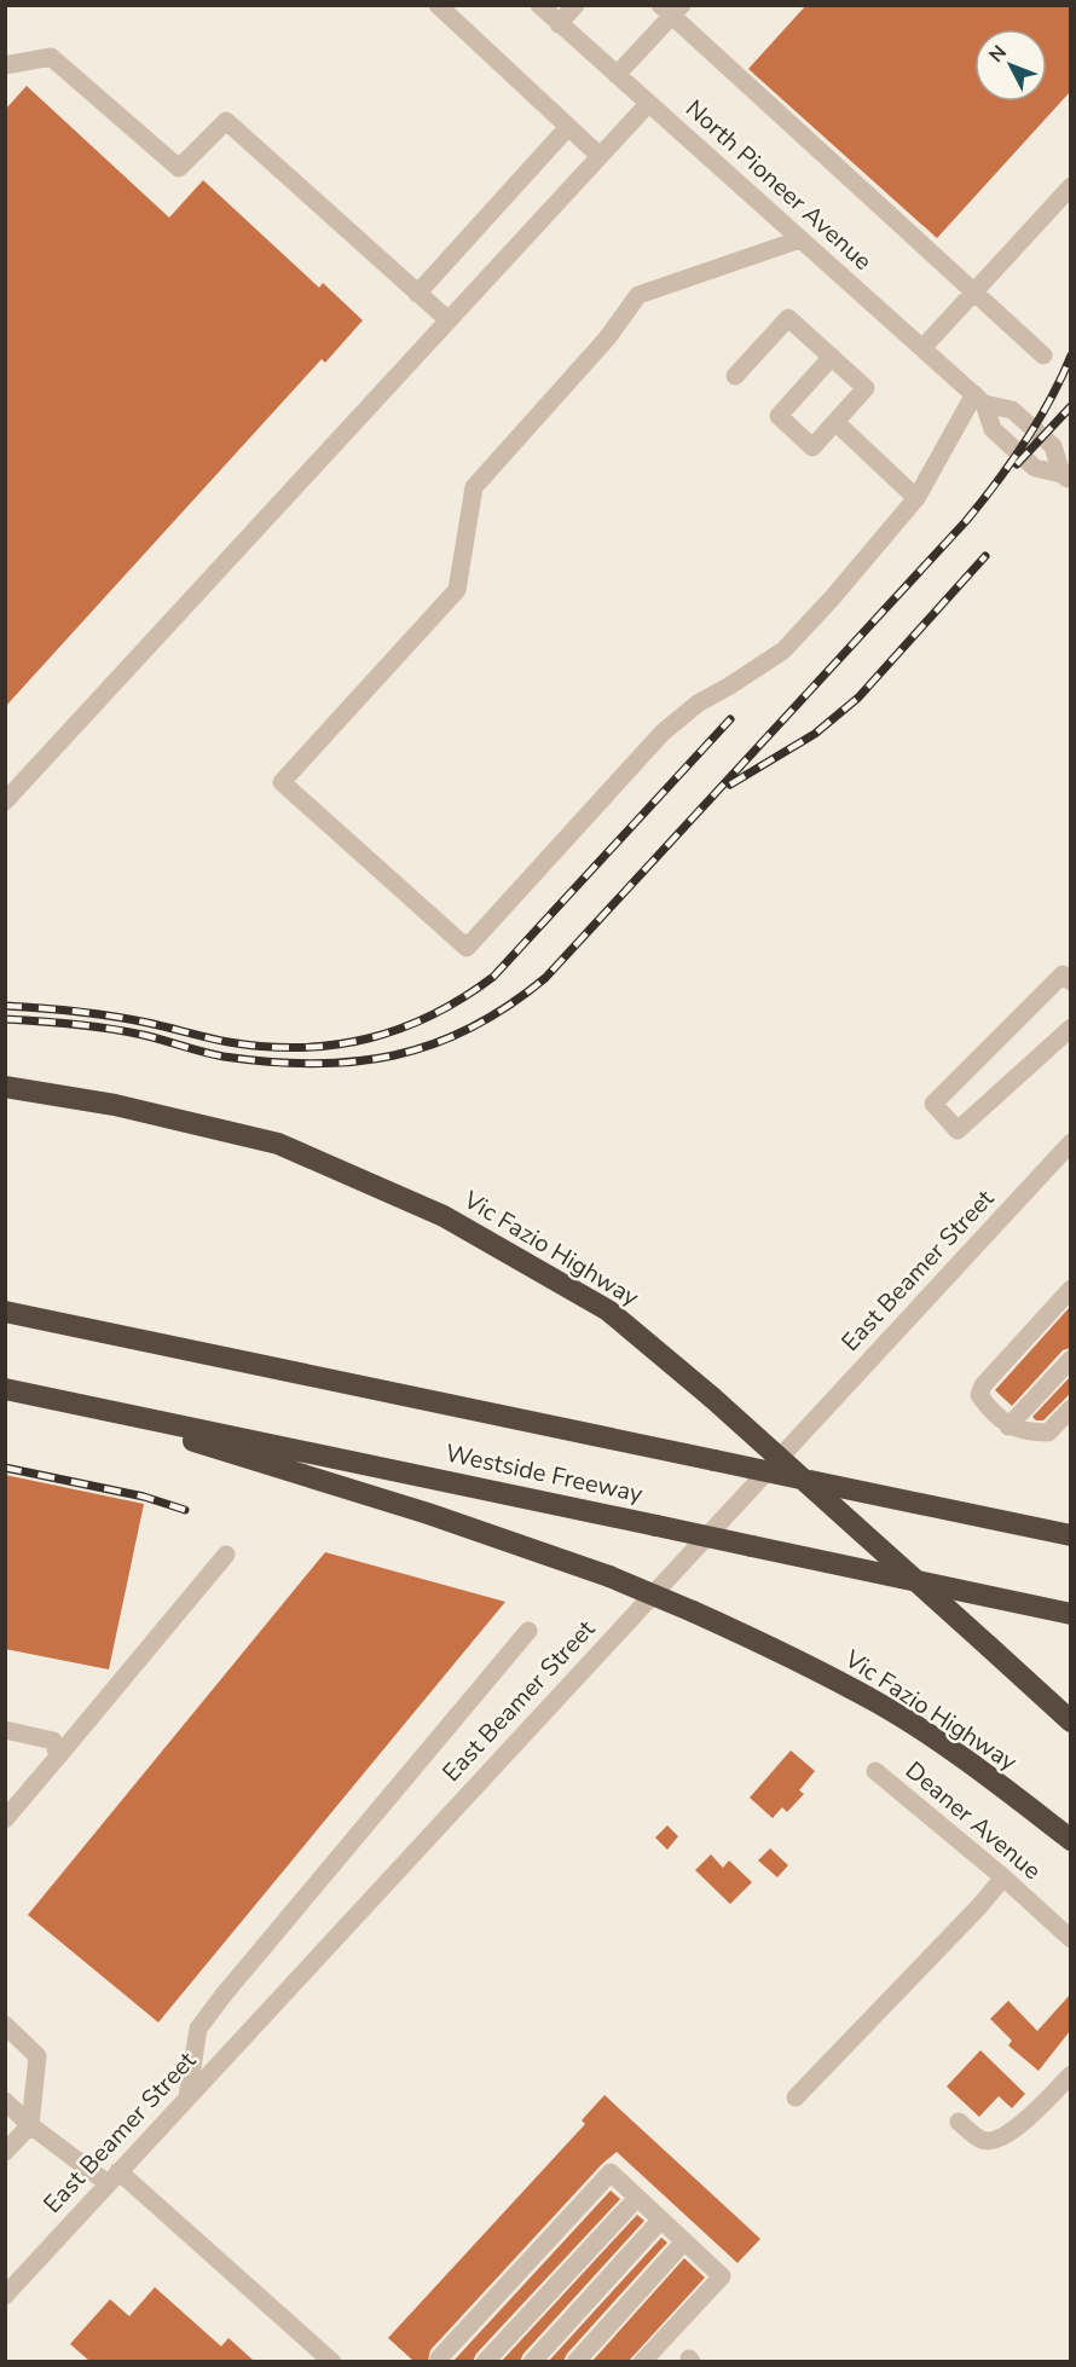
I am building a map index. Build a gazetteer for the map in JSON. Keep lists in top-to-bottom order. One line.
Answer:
{"streets":{"highway":["Vic Fazio Highway","Westside Freeway"],"street":["North Pioneer Avenue","East Beamer Street","Deaner Avenue"]},"crossings":[["Vic Fazio Highway","Westside Freeway"]],"north":"top left"}
